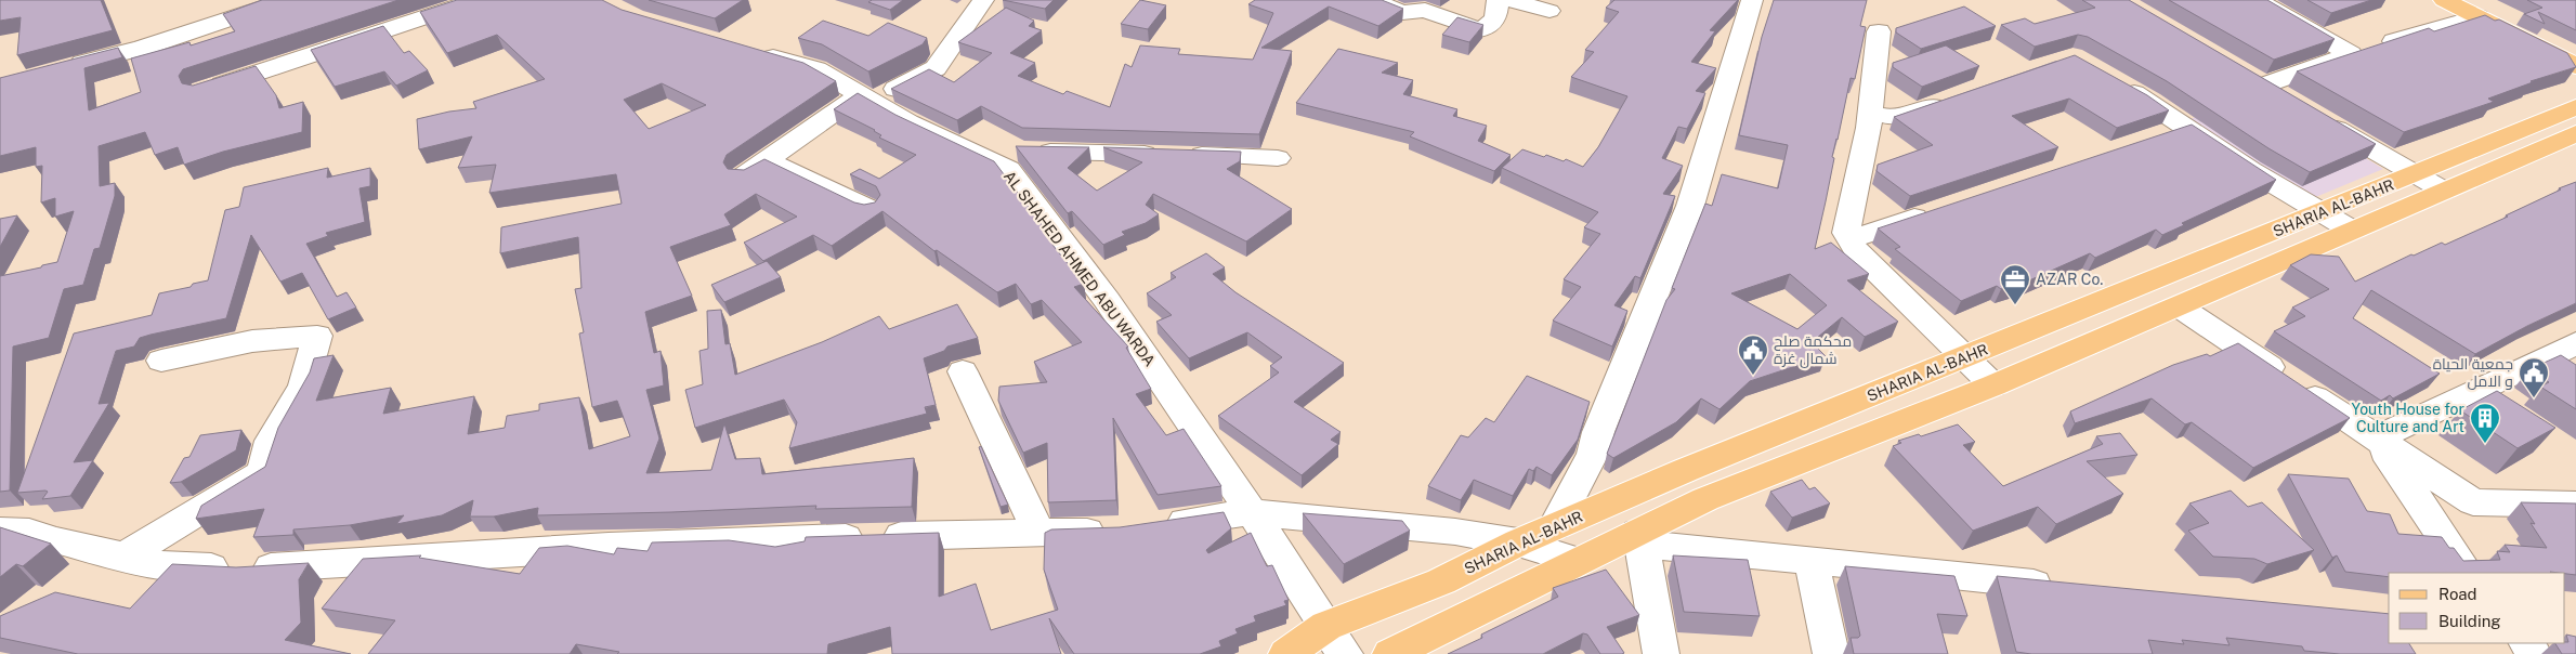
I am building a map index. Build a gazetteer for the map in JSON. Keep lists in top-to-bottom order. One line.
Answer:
{"streets":{"main road":["SHARIA AL-BAHR"],"street":["AL SHAHED AHMED ABU WARDA"]},"crossings":[["SHARIA AL-BAHR","AL SHAHED AHMED ABU WARDA"]],"places":{"office":["AZAR Co."],"public building":["محكمة صلح شمال غزة","جمعية الحياة و الامل"],"building":["Youth House for Culture and Art"]},"legend":["Road","Building"]}
